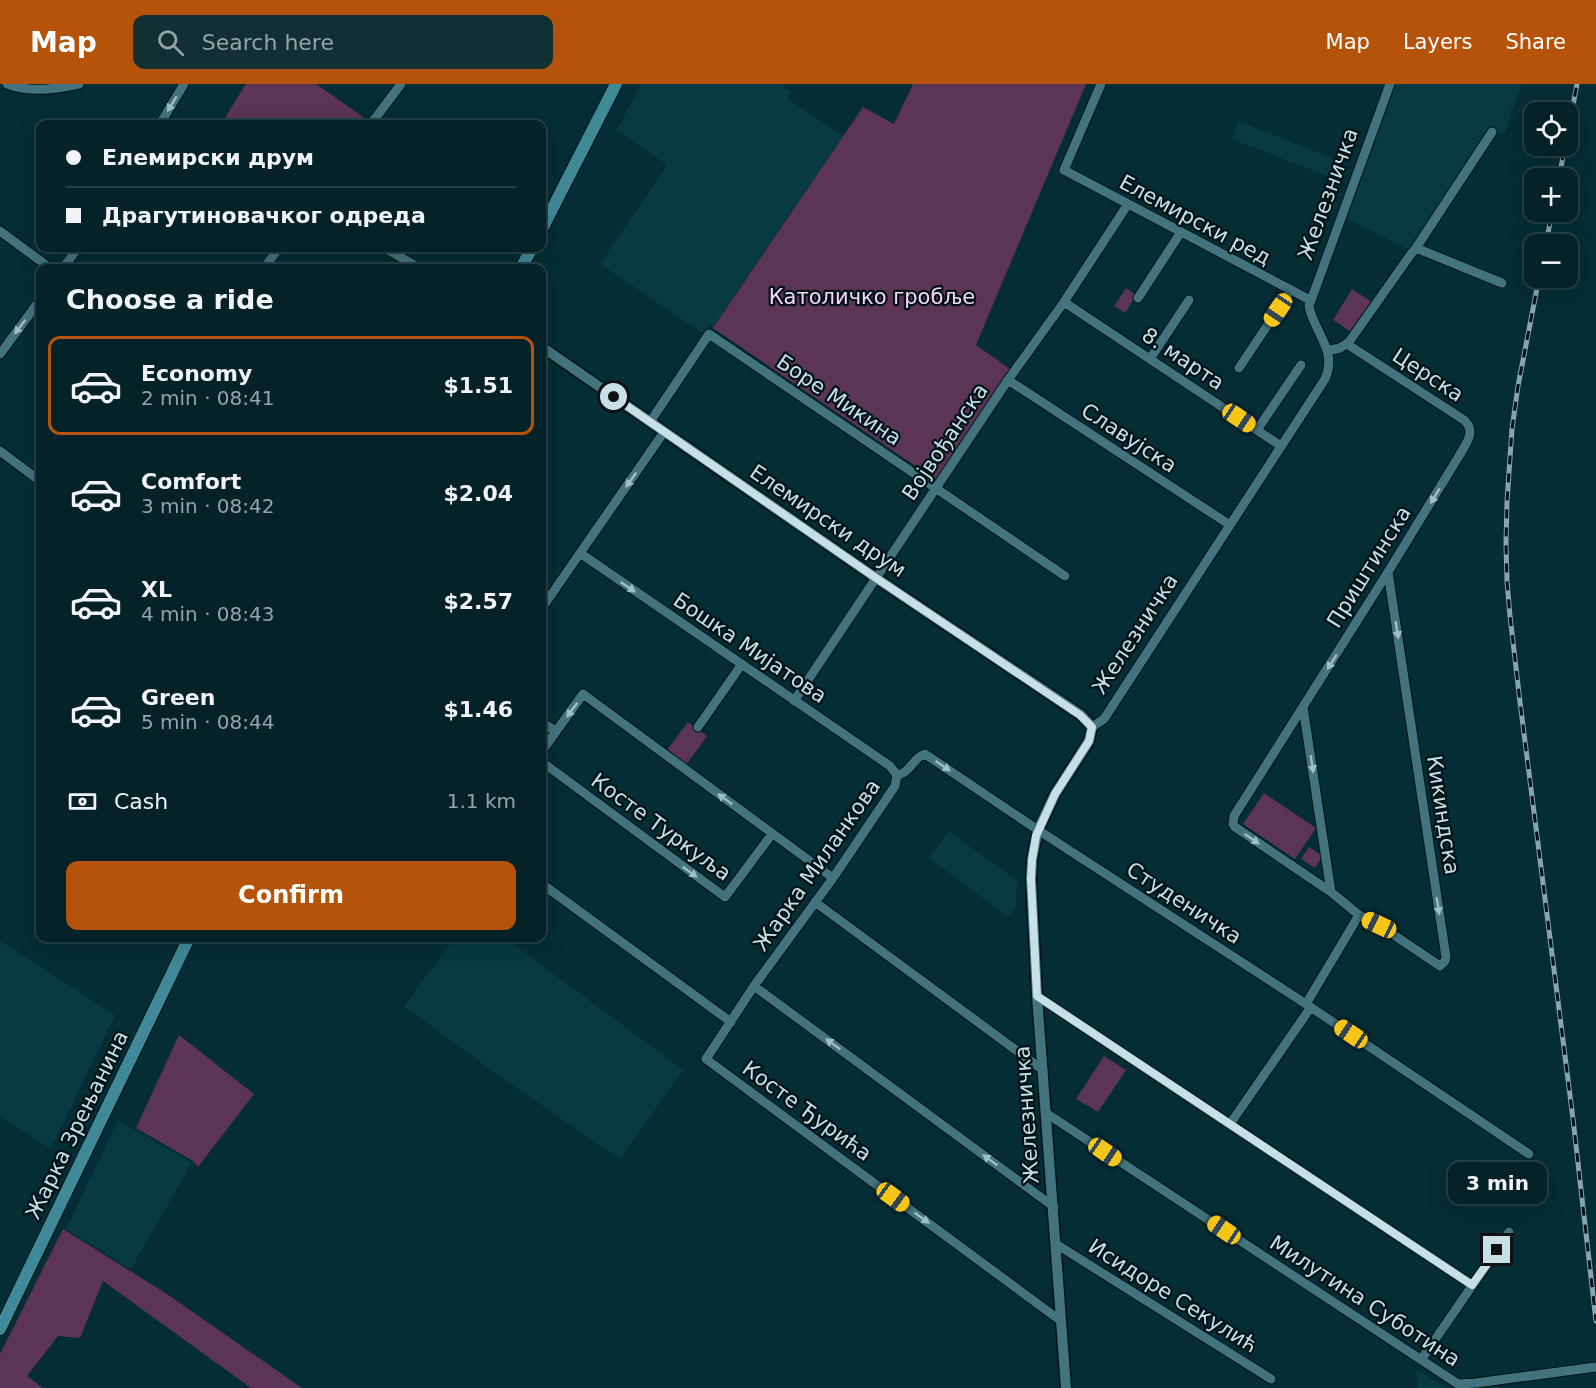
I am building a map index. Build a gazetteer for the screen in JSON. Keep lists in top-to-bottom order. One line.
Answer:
{"streets":{"main road":["Жарка Зрењанина"],"street":["Железничка","Елемирски ред","8. марта","Церска","Боре Микина","Славујска","Војвођанска","Елемирски друм","Приштинска","Бошка Мијатова","Кикиндска","Косте Туркуља","Жарка Миланкова","Студеничка","Косте Ђурића","Исидоре Секулић","Милутина Суботина"]},"crossings":[["Железничка","Елемирски ред"],["Железничка","8. марта"],["Железничка","Славујска"],["Железничка","Елемирски друм"],["Железничка","Жарка Миланкова"],["Железничка","Студеничка"],["Железничка","Косте Ђурића"],["Железничка","Исидоре Секулић"],["Железничка","Милутина Суботина"],["Елемирски ред","Војвођанска"],["8. марта","Војвођанска"],["Церска","Приштинска"],["Боре Микина","Војвођанска"],["Боре Микина","Елемирски друм"],["Славујска","Војвођанска"],["Војвођанска","Елемирски друм"],["Војвођанска","Бошка Мијатова"],["Приштинска","Кикиндска"],["Бошка Мијатова","Жарка Миланкова"],["Жарка Миланкова","Студеничка"],["Жарка Миланкова","Косте Ђурића"]],"one_way":["Бошка Мијатова","Косте Ђурића"],"parks":["Католичко гробље"],"page":{"header":"Map","search":"Search here","nav":["Map","Layers","Share"],"map_buttons":["+","−"],"banner":["Елемирски друм","Драгутиновачког одреда"],"heading":"Choose a ride","list":[{"name":"Economy","note":"2 min · 08:41","value":"$1.51"},{"name":"Comfort","note":"3 min · 08:42","value":"$2.04"},{"name":"XL","note":"4 min · 08:43","value":"$2.57"},{"name":"Green","note":"5 min · 08:44","value":"$1.46"}],"pay":["Cash","1.1 km"],"buttons":"Confirm","bubble":"3 min"}}
